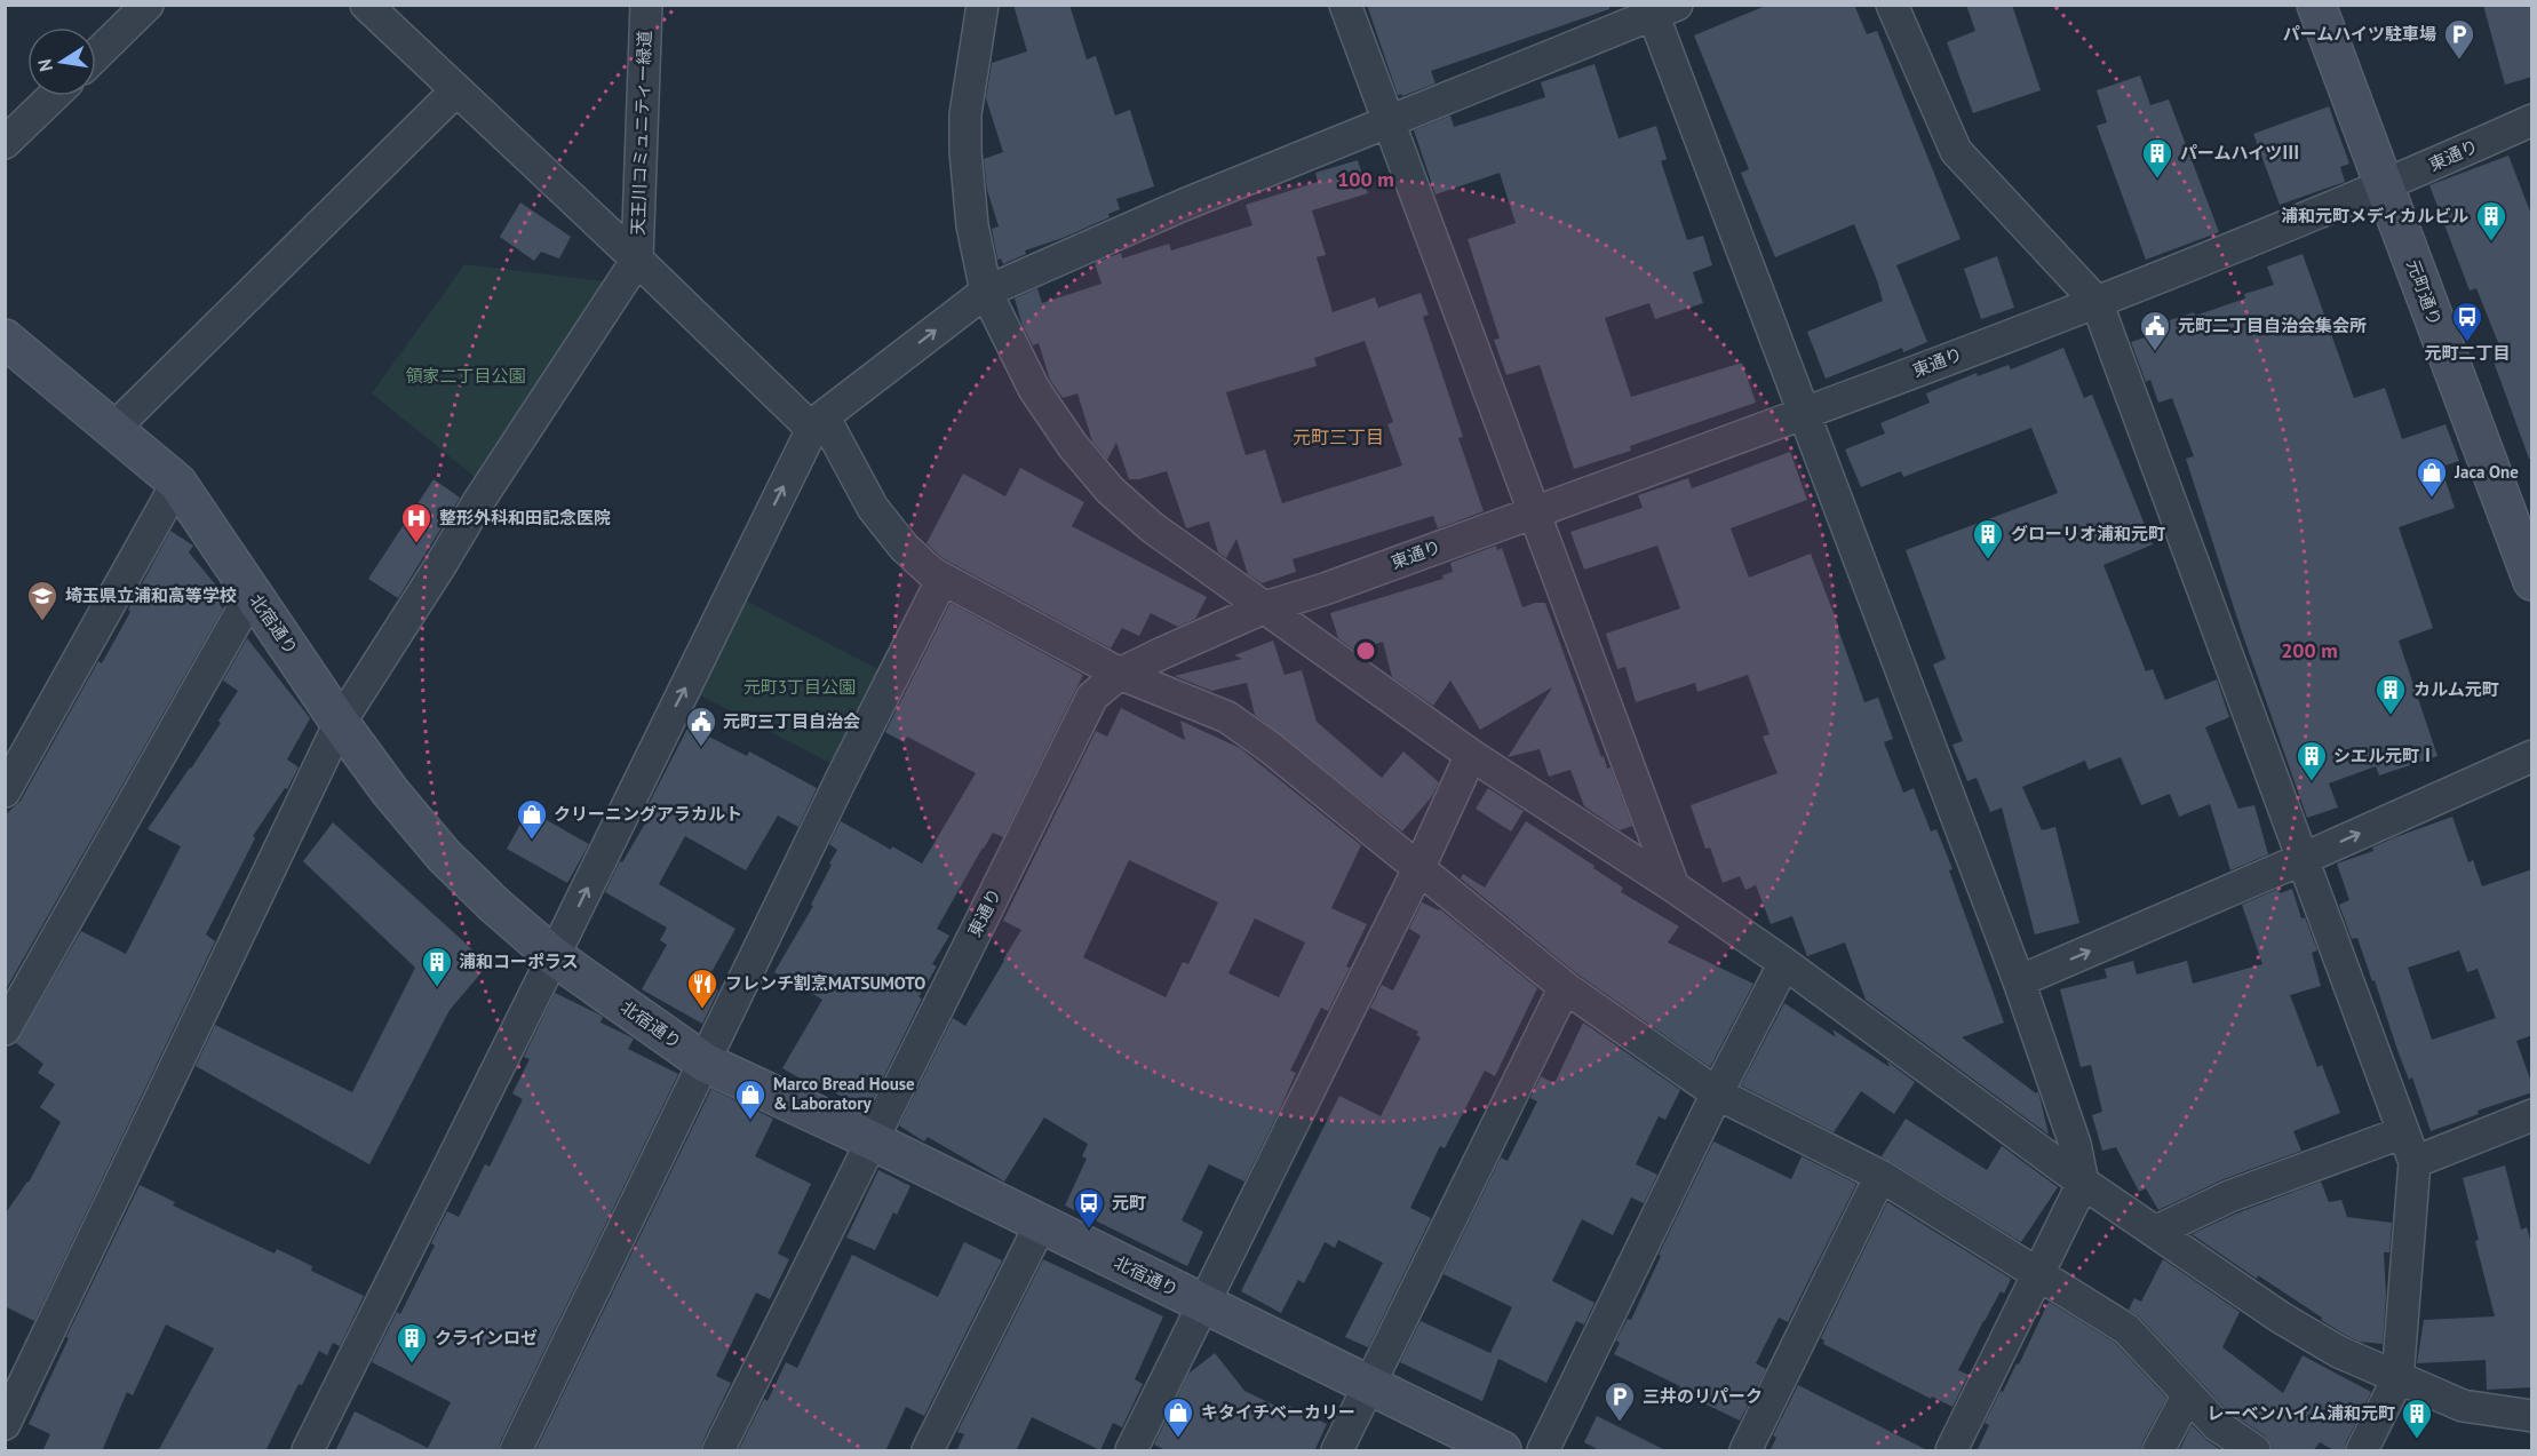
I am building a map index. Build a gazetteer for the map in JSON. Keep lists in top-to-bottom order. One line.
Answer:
{"streets":{"street":["天王川コミュニティー緑道","東通り","元町通り","北宿通り"]},"crossings":[["東通り","元町通り"],["東通り","北宿通り"]],"districts":["元町三丁目"],"parks":["領家二丁目公園","元町3丁目公園"],"places":{"parking":["パームハイツ駐車場","三井のリパーク"],"building":["パームハイツⅢ","浦和元町メディカルビル","グローリオ浦和元町","カルム元町","シエル元町Ⅰ","浦和コーポラス","クラインロゼ","レーベンハイム浦和元町"],"bus stop":["元町二丁目","元町"],"public building":["元町二丁目自治会集会所","元町三丁目自治会"],"shop":["Jaca One","クリーニングアラカルト","Marco Bread House & Laboratory","キタイチベーカリー"],"hospital":["整形外科和田記念医院"],"school or university":["埼玉県立浦和高等学校"],"restaurant":["フレンチ割烹MATSUMOTO"]},"north":"left","rings":["100 m","200 m"]}
